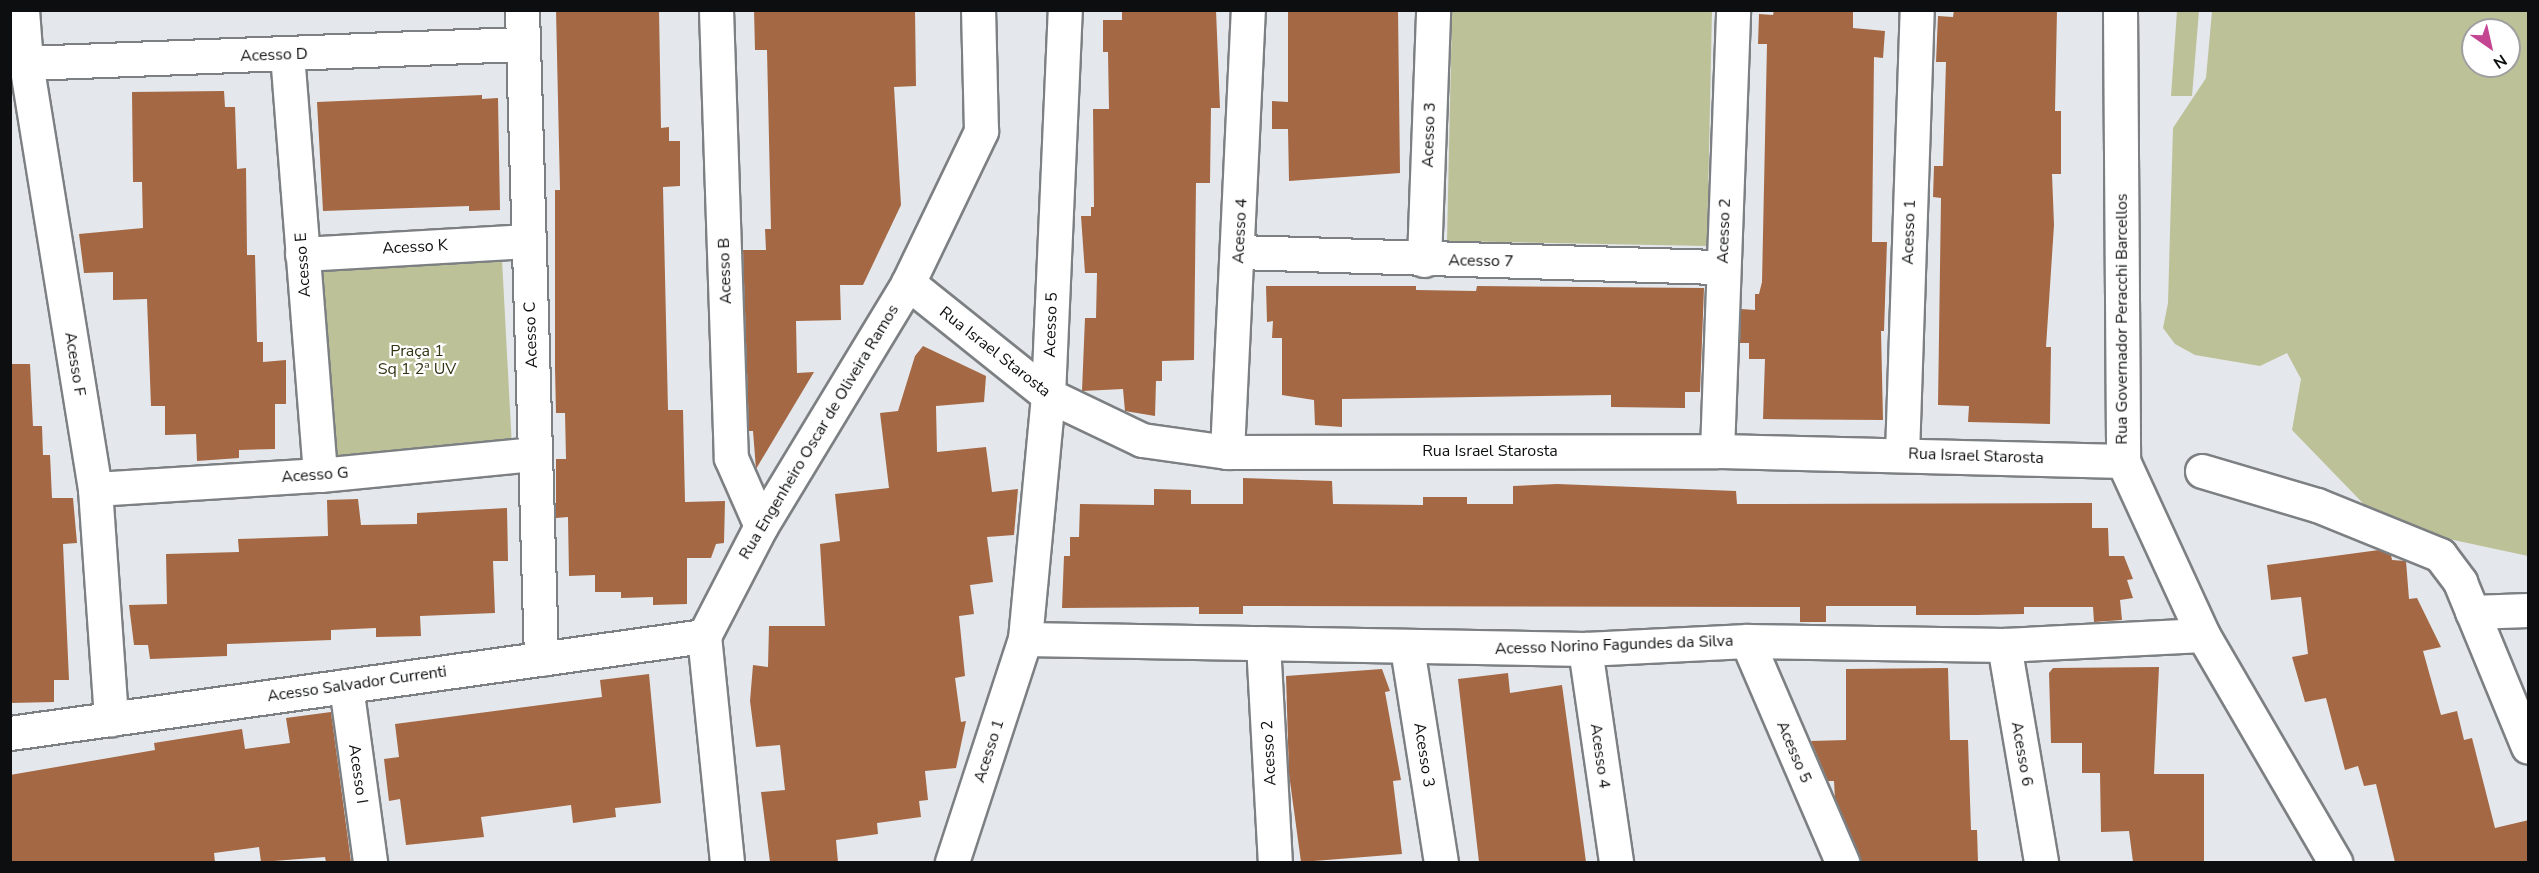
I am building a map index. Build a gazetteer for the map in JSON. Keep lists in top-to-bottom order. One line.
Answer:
{"streets":{"street":["Acesso D","Acesso 3","Acesso 4","Acesso 2","Acesso 1","Acesso K","Acesso 7","Acesso E","Acesso B","Rua Governador Peracchi Barcellos","Acesso 5","Acesso C","Rua Israel Starosta","Acesso F","Rua Engenheiro Oscar de Oliveira Ramos","Acesso G","Acesso Norino Fagundes da Silva","Acesso Salvador Currenti","Acesso 6","Acesso I"]},"crossings":[["Acesso D","Acesso E"],["Acesso D","Acesso C"],["Acesso D","Acesso F"],["Acesso 3","Acesso 7"],["Acesso 3","Acesso Norino Fagundes da Silva"],["Acesso 4","Acesso 7"],["Acesso 4","Rua Israel Starosta"],["Acesso 4","Acesso Norino Fagundes da Silva"],["Acesso 2","Acesso 7"],["Acesso 2","Rua Israel Starosta"],["Acesso 2","Acesso Norino Fagundes da Silva"],["Acesso 1","Acesso 5"],["Acesso 1","Rua Israel Starosta"],["Acesso 1","Acesso Norino Fagundes da Silva"],["Acesso K","Acesso E"],["Acesso K","Acesso C"],["Acesso E","Acesso G"],["Acesso B","Rua Engenheiro Oscar de Oliveira Ramos"],["Rua Governador Peracchi Barcellos","Rua Israel Starosta"],["Rua Governador Peracchi Barcellos","Acesso Norino Fagundes da Silva"],["Acesso 5","Rua Israel Starosta"],["Acesso 5","Acesso Norino Fagundes da Silva"],["Acesso C","Acesso G"],["Acesso C","Acesso Salvador Currenti"],["Rua Israel Starosta","Rua Engenheiro Oscar de Oliveira Ramos"],["Acesso F","Acesso G"],["Acesso F","Acesso Salvador Currenti"],["Rua Engenheiro Oscar de Oliveira Ramos","Acesso Salvador Currenti"],["Acesso Norino Fagundes da Silva","Acesso 6"],["Acesso Salvador Currenti","Acesso I"]],"parks":["Praça 1 Sq 1 2ª UV"],"north":"bottom right"}
